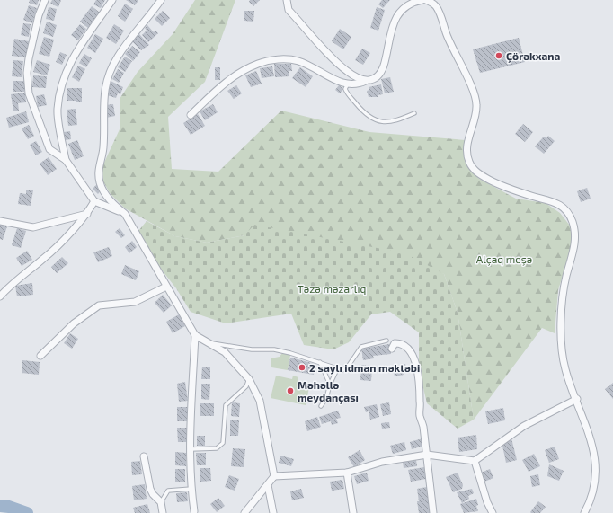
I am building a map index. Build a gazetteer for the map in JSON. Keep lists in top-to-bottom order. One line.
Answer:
{"parks":["Alçaq meşə","Təzə məzarlıq"],"places":["Çörəkxana","2 saylı idman məktəbi","Məhəllə meydançası"]}
